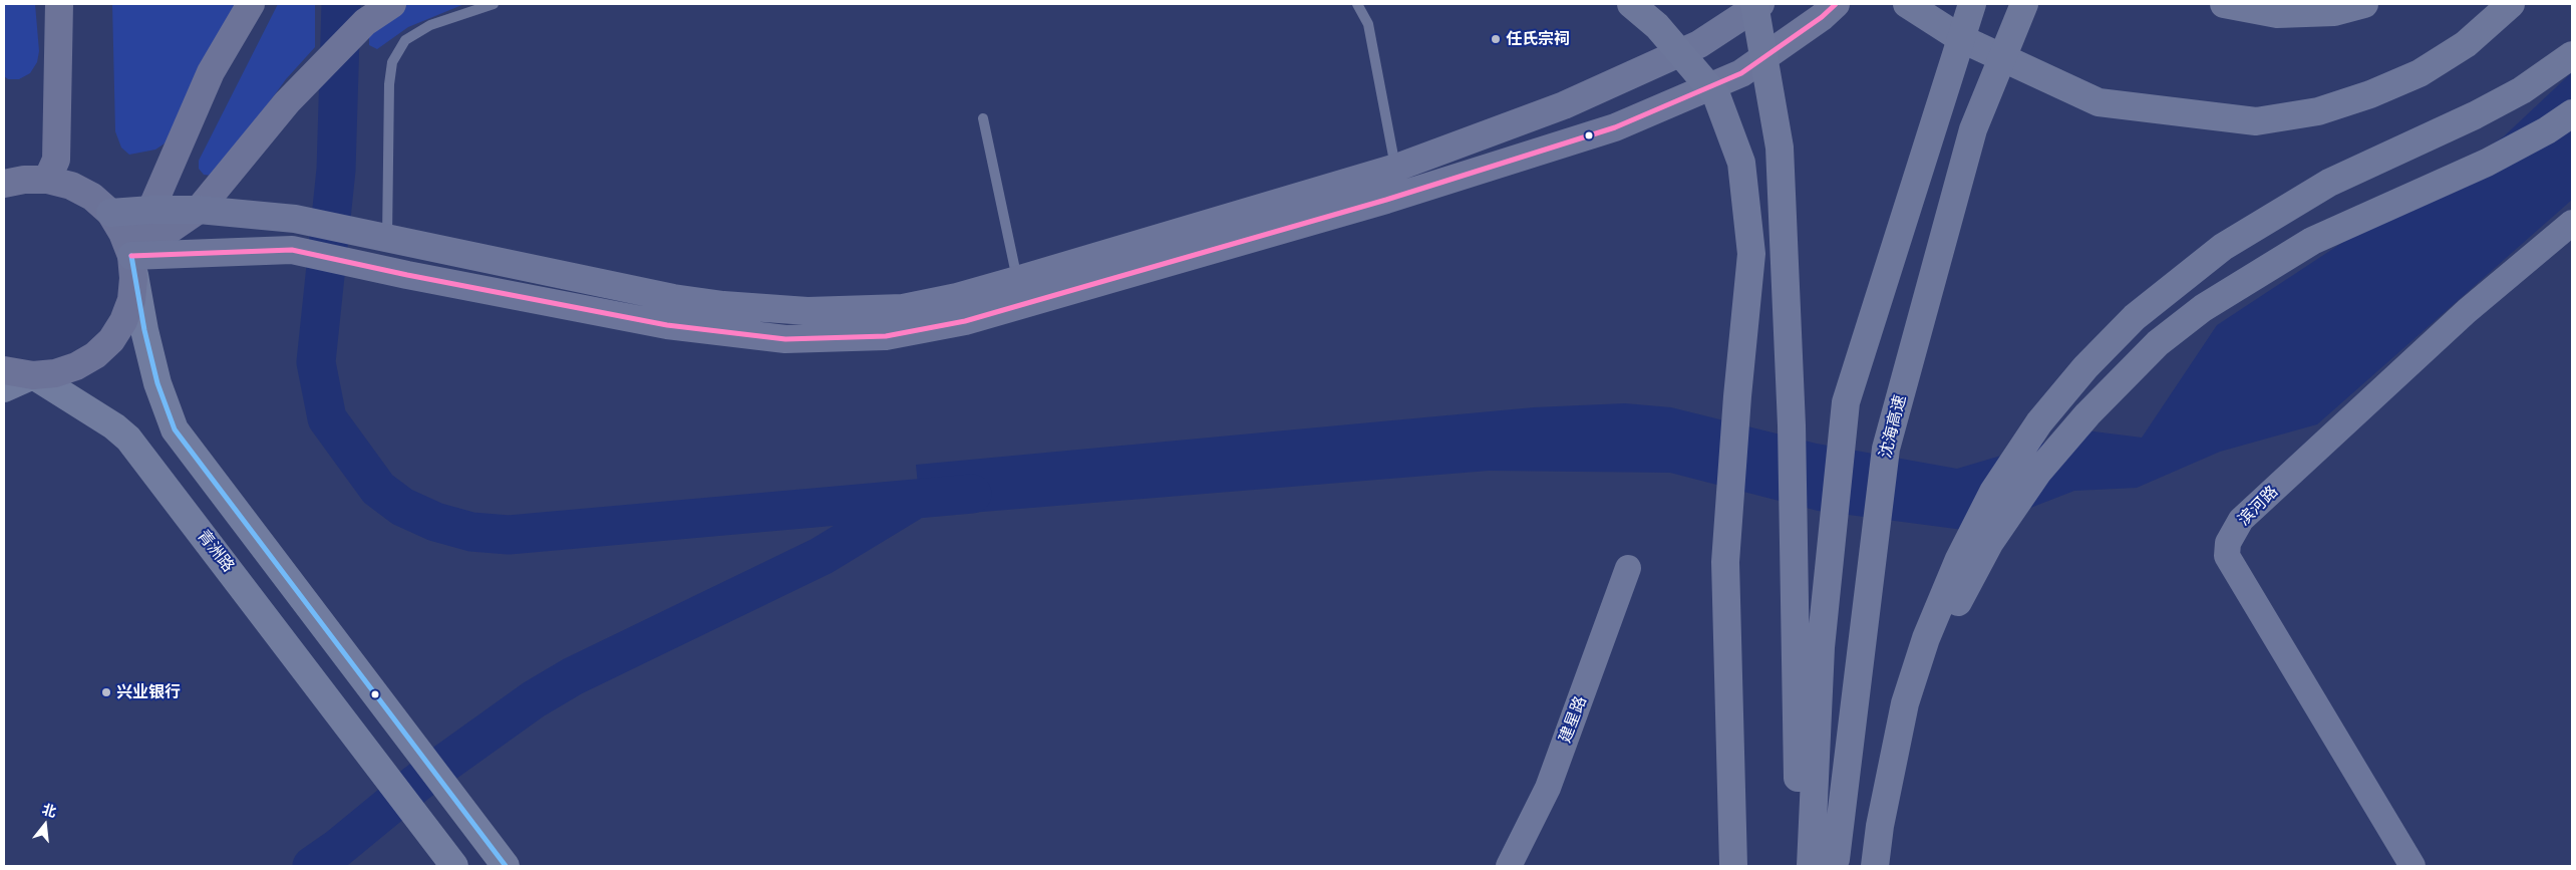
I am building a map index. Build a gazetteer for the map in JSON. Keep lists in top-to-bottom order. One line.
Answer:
{"streets":{"highway":["沈海高速"],"main road":["青洲路"],"street":["滨河路","建星路"]},"places":["任氏宗祠","兴业银行"],"north":"top"}
